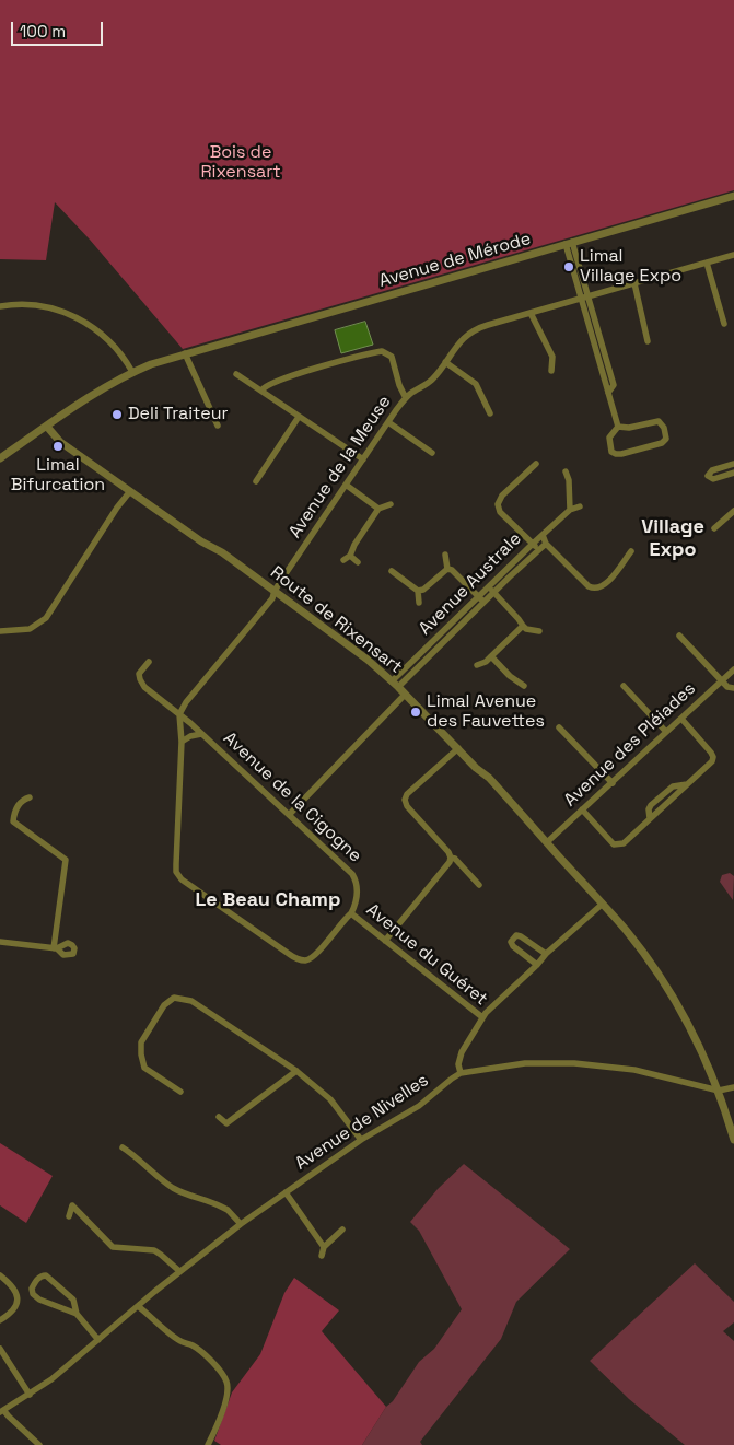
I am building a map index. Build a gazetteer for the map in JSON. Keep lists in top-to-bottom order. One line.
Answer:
{"streets":{"street":["Avenue de Mérode","Avenue de la Meuse","Avenue Australe","Route de Rixensart","Avenue des Pléiades","Avenue de la Cigogne","Avenue du Guéret","Avenue de Nivelles"]},"crossings":[["Avenue de Mérode","Route de Rixensart"],["Avenue de la Meuse","Route de Rixensart"],["Avenue Australe","Route de Rixensart"],["Route de Rixensart","Avenue des Pléiades"],["Route de Rixensart","Avenue de Nivelles"],["Avenue de la Cigogne","Avenue du Guéret"],["Avenue du Guéret","Avenue de Nivelles"]],"districts":["Village Expo","Le Beau Champ"],"parks":["Bois de Rixensart"],"places":["Limal Village Expo","Deli Traiteur","Limal Bifurcation","Limal Avenue des Fauvettes"],"scale_bar":"100 m"}
